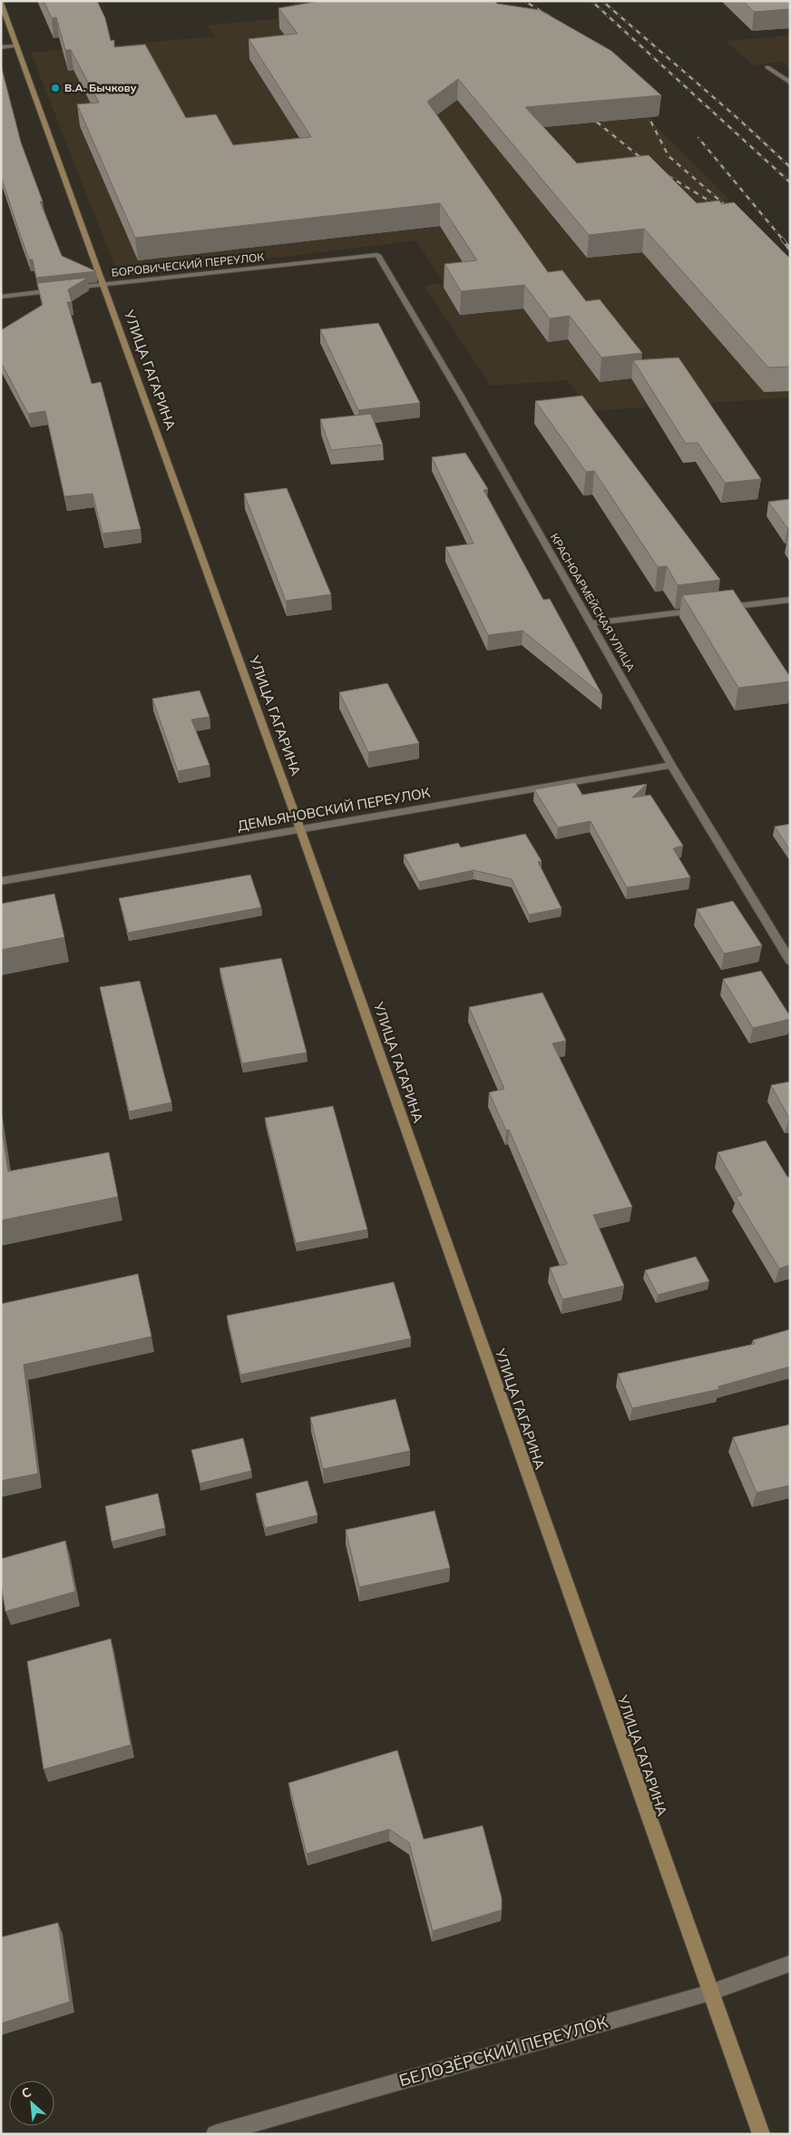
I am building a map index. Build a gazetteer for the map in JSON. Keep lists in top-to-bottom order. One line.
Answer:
{"streets":{"street":["БОРОВИЧЕСКИЙ ПЕРЕУЛОК","УЛИЦА ГАГАРИНА","КРАСНОАРМЕЙСКАЯ УЛИЦА","ДЕМЬЯНОВСКИЙ ПЕРЕУЛОК","БЕЛОЗЁРСКИЙ ПЕРЕУЛОК"]},"crossings":[["БОРОВИЧЕСКИЙ ПЕРЕУЛОК","УЛИЦА ГАГАРИНА"],["БОРОВИЧЕСКИЙ ПЕРЕУЛОК","КРАСНОАРМЕЙСКАЯ УЛИЦА"],["УЛИЦА ГАГАРИНА","ДЕМЬЯНОВСКИЙ ПЕРЕУЛОК"],["УЛИЦА ГАГАРИНА","БЕЛОЗЁРСКИЙ ПЕРЕУЛОК"],["КРАСНОАРМЕЙСКАЯ УЛИЦА","ДЕМЬЯНОВСКИЙ ПЕРЕУЛОК"]],"places":["В.А. Бычкову"],"north":"top left"}
